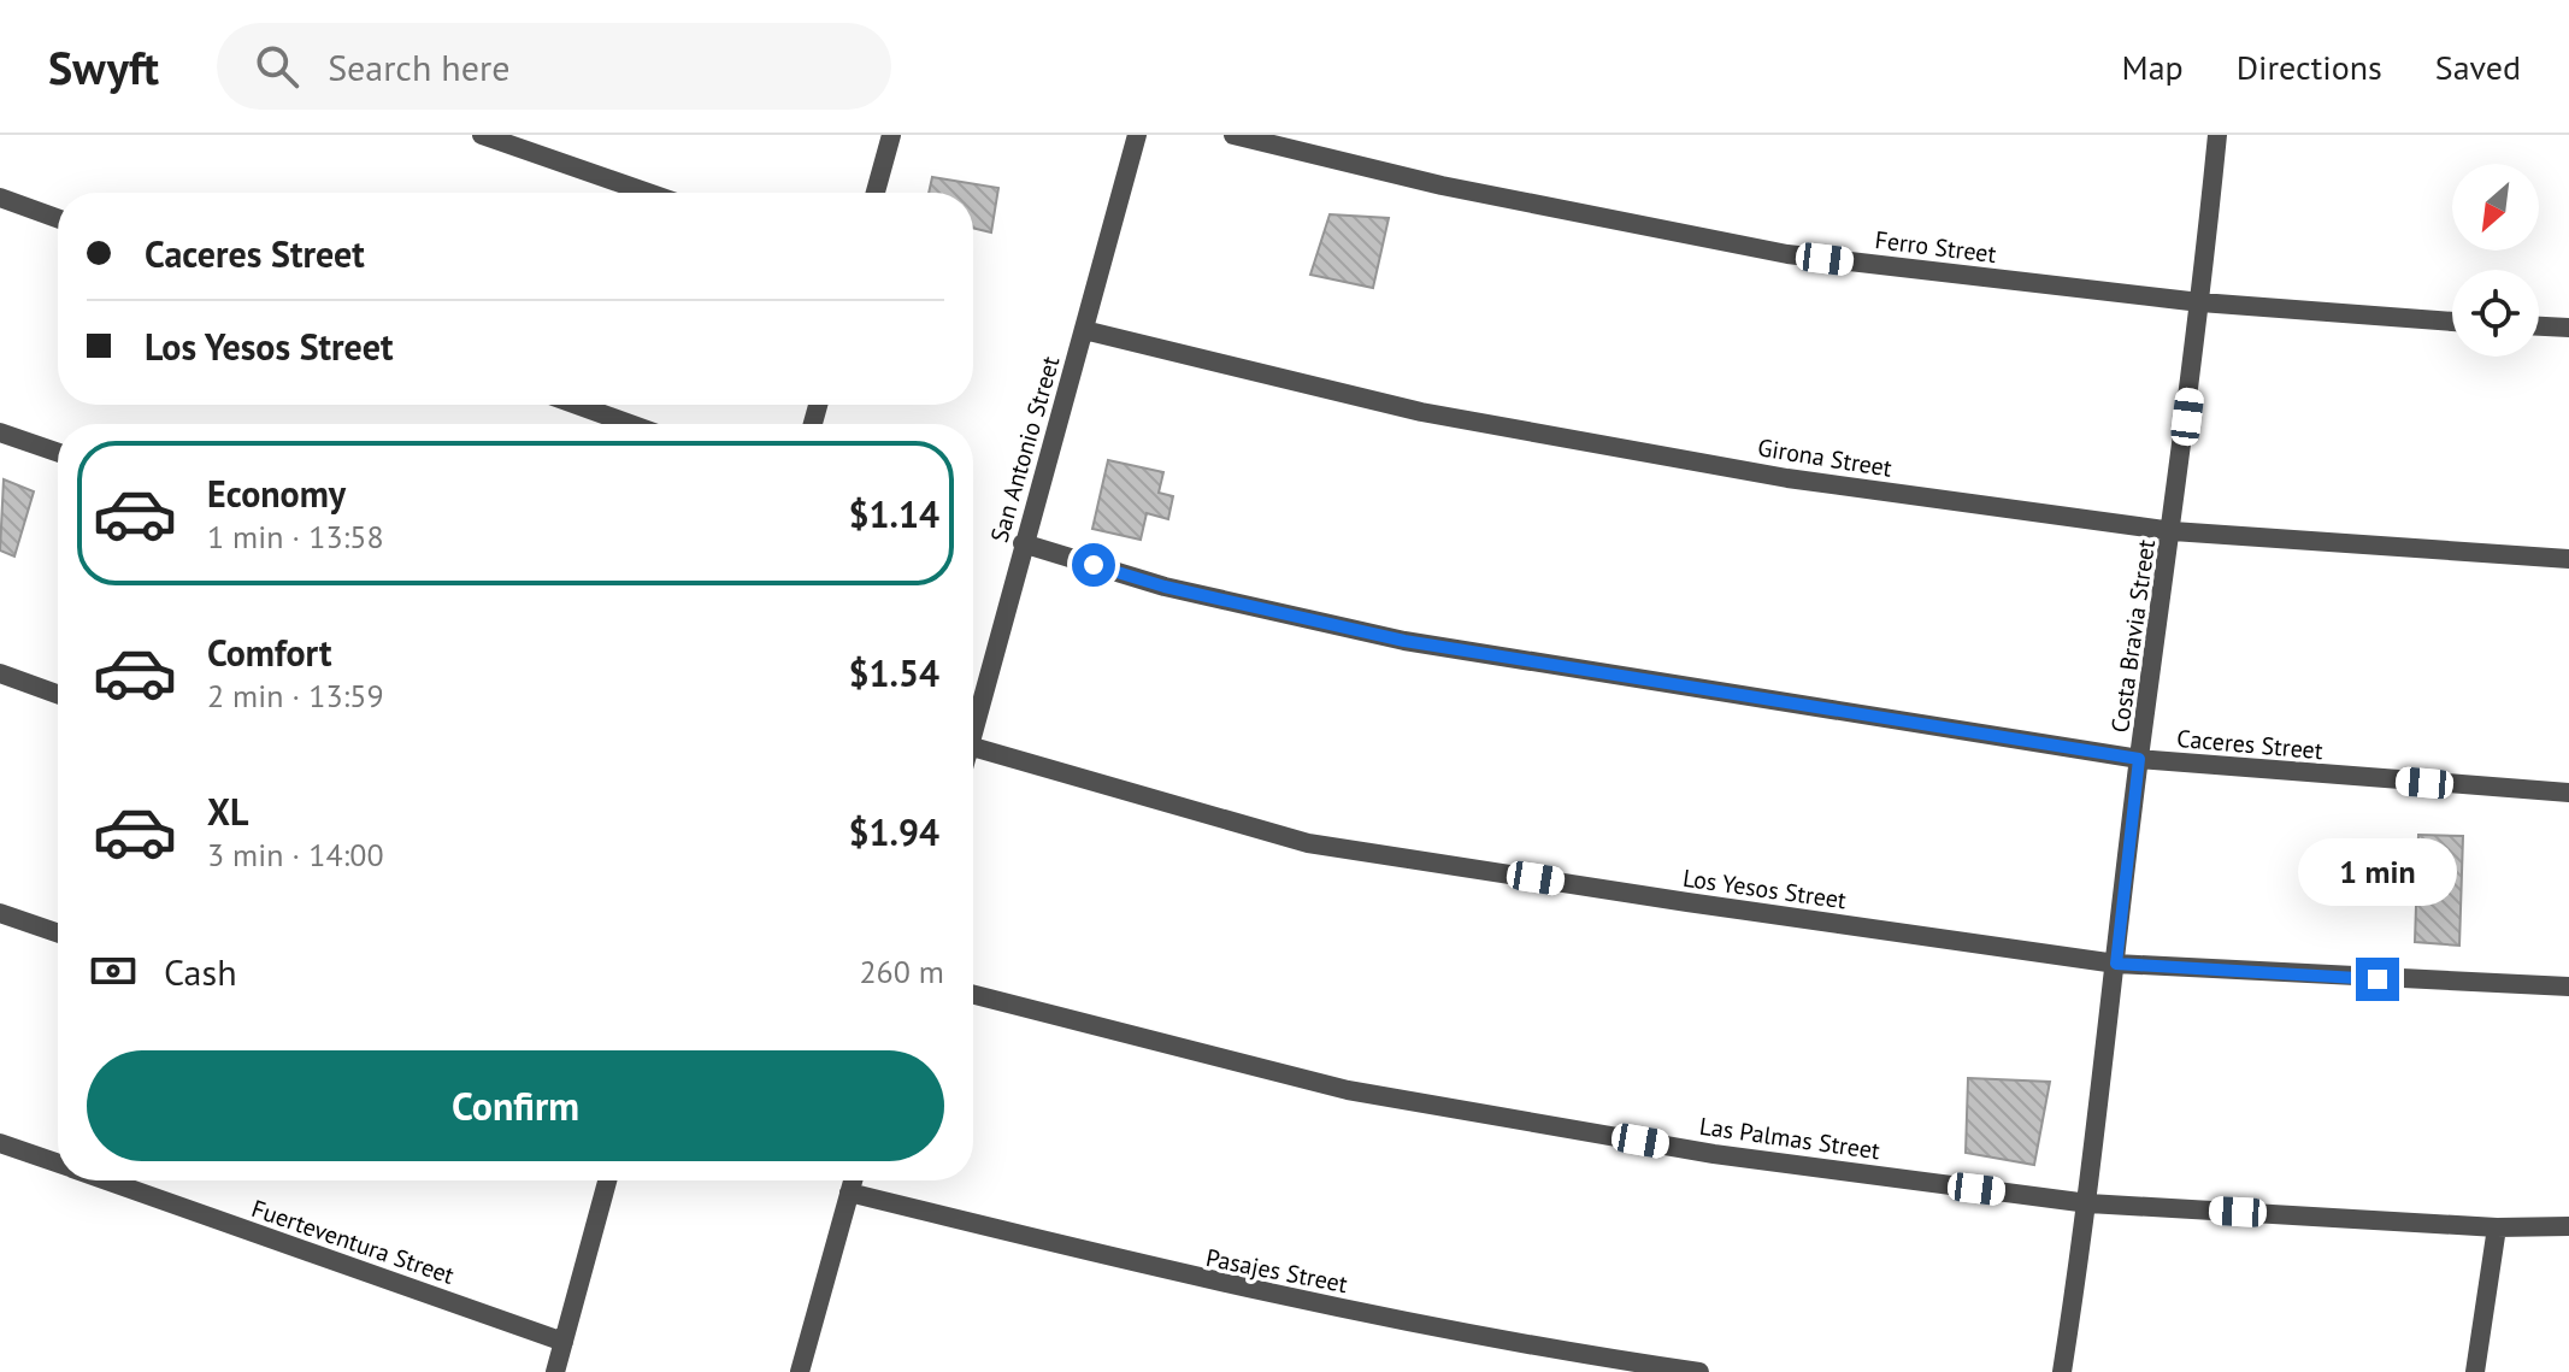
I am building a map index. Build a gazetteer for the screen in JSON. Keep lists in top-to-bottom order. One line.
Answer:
{"streets":{"street":["Ferro Street","San Antonio Street","Girona Street","Costa Bravia Street","Caceres Street","Los Yesos Street","Las Palmas Street","Fuerteventura Street","Pasajes Street"]},"crossings":[["Ferro Street","Costa Bravia Street"],["San Antonio Street","Girona Street"],["San Antonio Street","Caceres Street"],["Girona Street","Costa Bravia Street"],["Costa Bravia Street","Caceres Street"],["Costa Bravia Street","Los Yesos Street"],["Costa Bravia Street","Las Palmas Street"]],"north":"bottom left","page":{"header":"Swyft","search":"Search here","nav":["Map","Directions","Saved"],"banner":["Caceres Street","Los Yesos Street"],"list":[{"name":"Economy","note":"1 min · 13:58","value":"$1.14"},{"name":"Comfort","note":"2 min · 13:59","value":"$1.54"},{"name":"XL","note":"3 min · 14:00","value":"$1.94"}],"bubble":"1 min","pay":["Cash","260 m"],"buttons":"Confirm"}}
